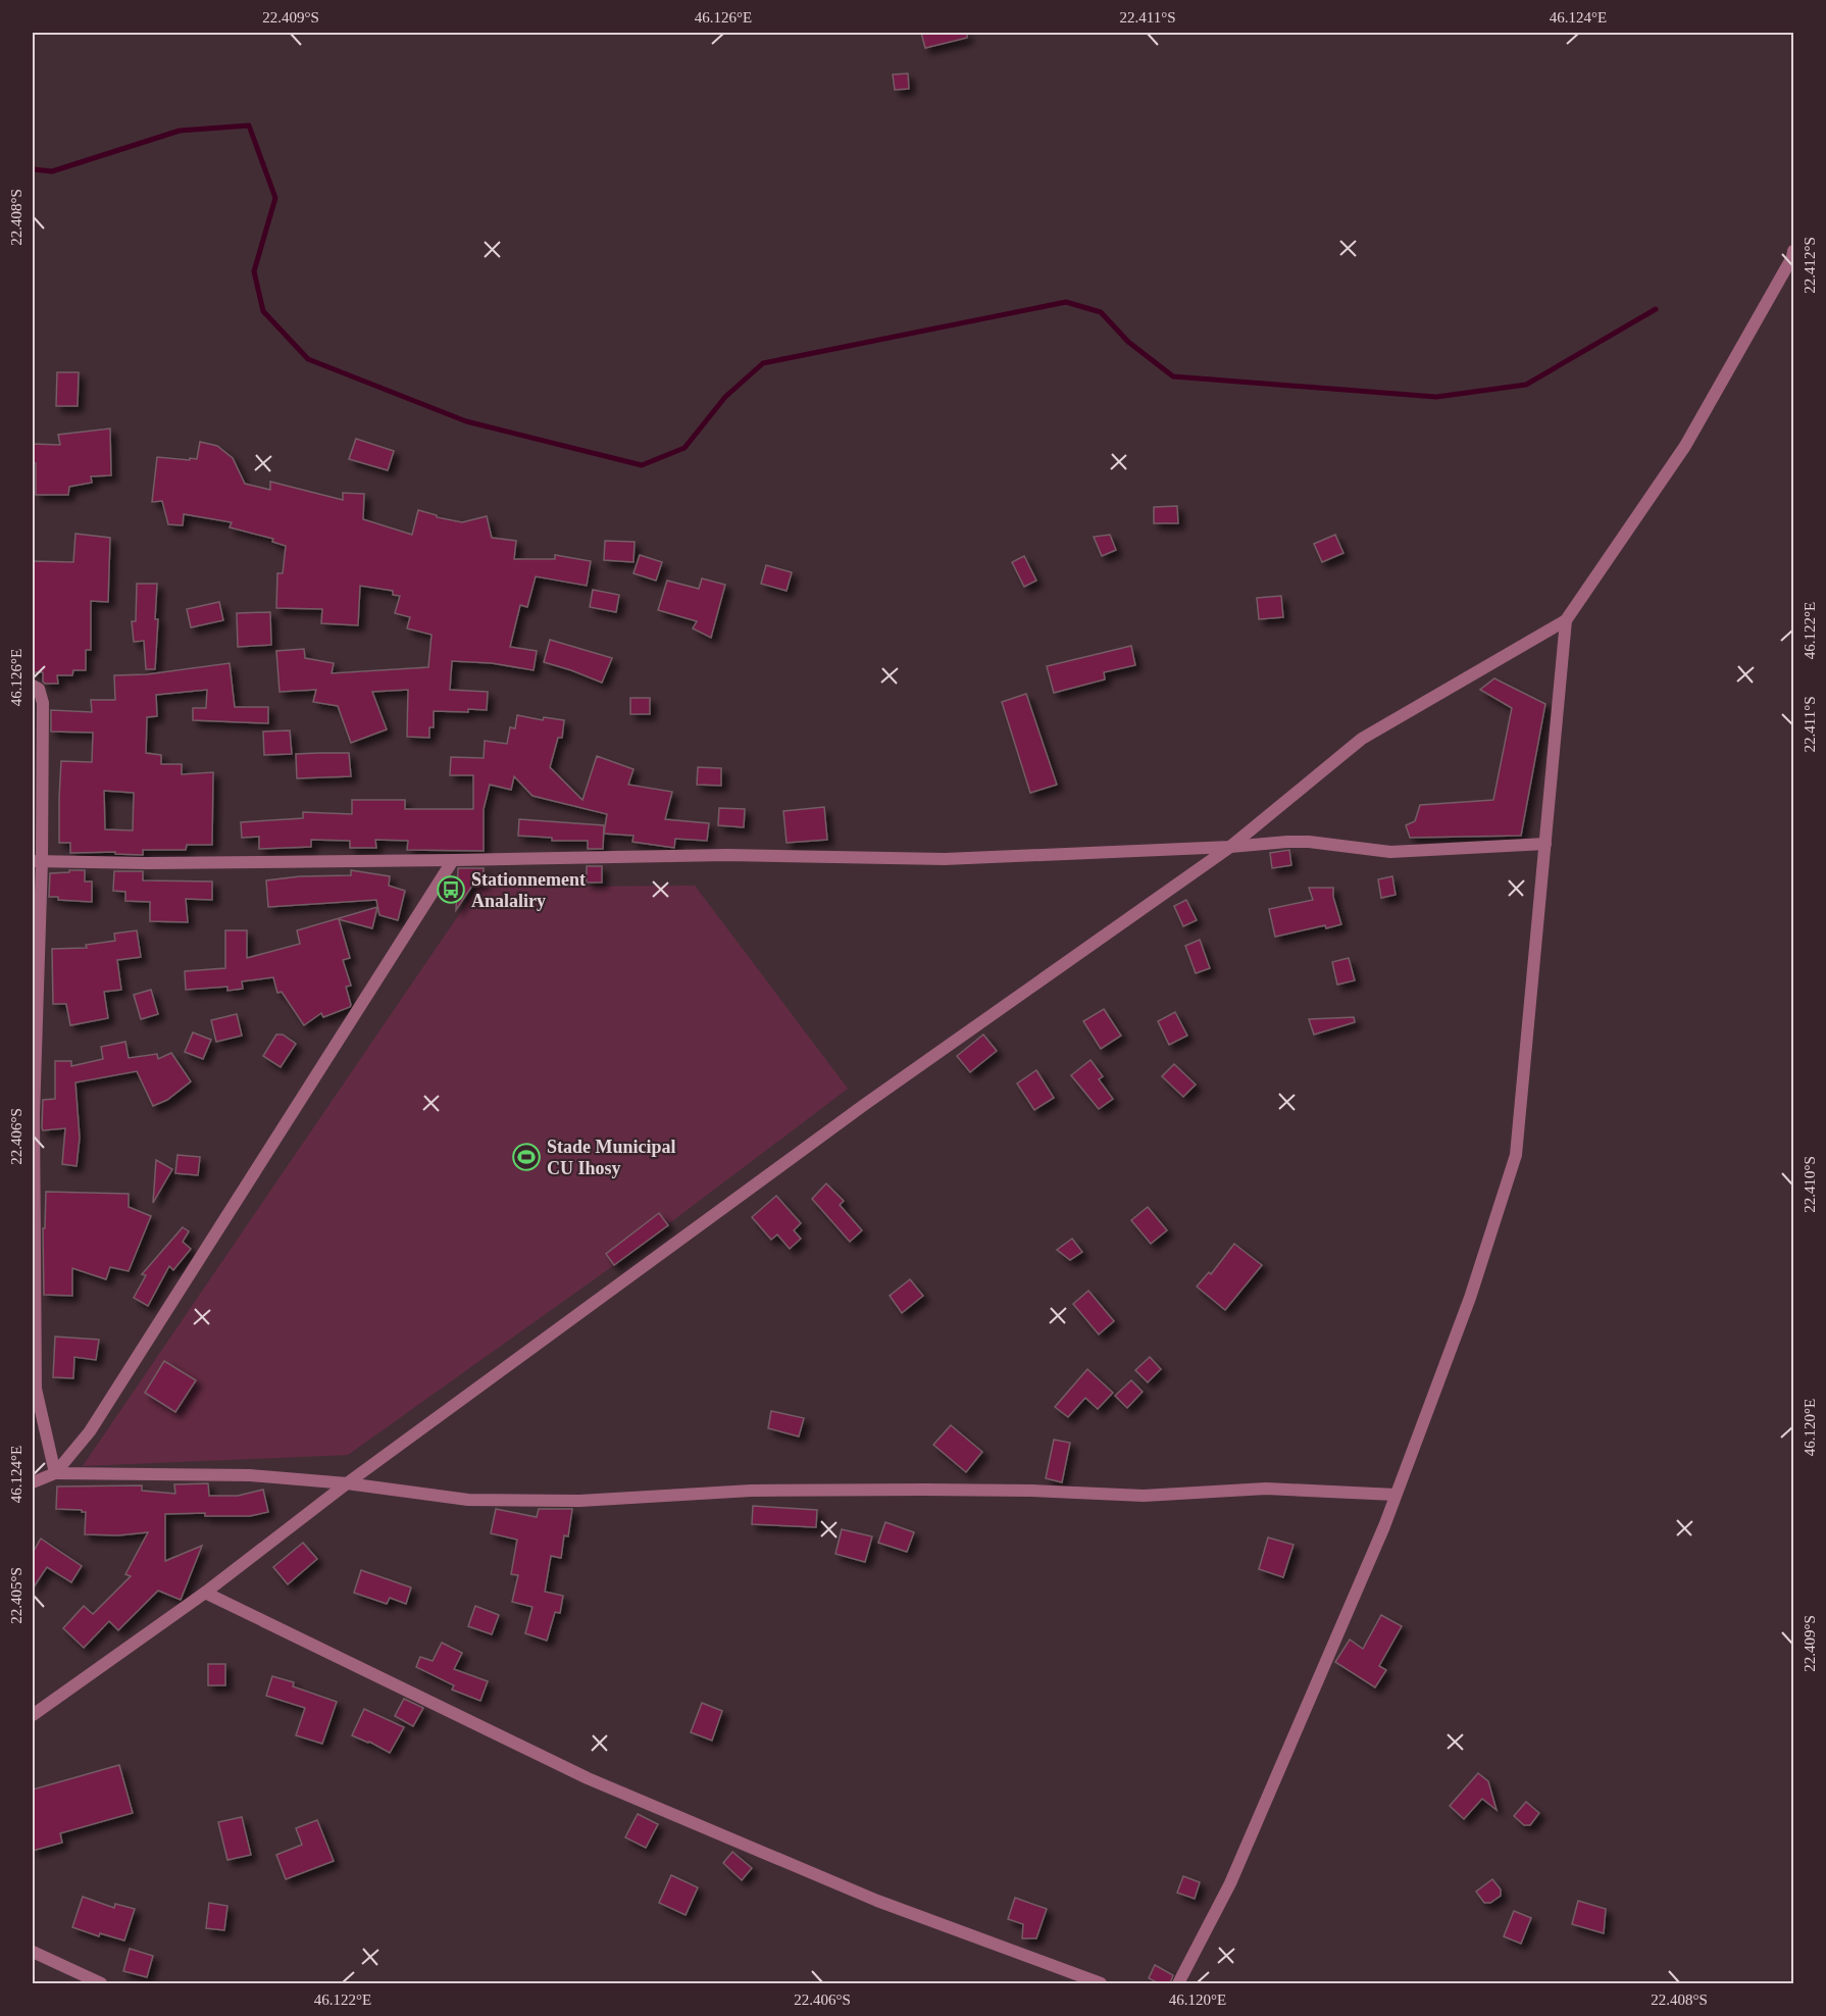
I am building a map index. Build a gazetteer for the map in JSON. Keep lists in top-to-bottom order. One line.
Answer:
{"places":{"bus stop":["Stationnement Analaliry"],"sports":["Stade Municipal CU Ihosy"]},"coordinates":["22.409°S","46.126°E","22.411°S","46.124°E","22.408°S","22.412°S","46.122°E","22.406°S","22.410°S","46.120°E","22.405°S"]}
